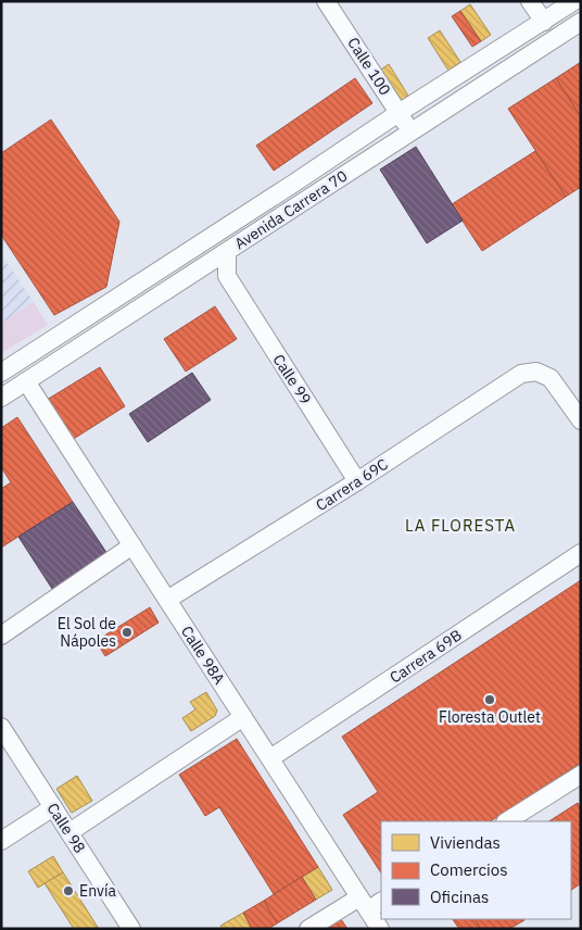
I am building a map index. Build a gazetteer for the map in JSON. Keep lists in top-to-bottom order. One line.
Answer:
{"streets":{"street":["Calle 100","Avenida Carrera 70","Calle 99","Carrera 69C","Calle 98A","Carrera 69B","Calle 98"]},"crossings":[["Calle 100","Avenida Carrera 70"],["Avenida Carrera 70","Calle 98A"],["Calle 99","Carrera 69C"],["Carrera 69C","Calle 98A"],["Calle 98A","Carrera 69B"]],"districts":["LA FLORESTA"],"places":["El Sol de Nápoles","Floresta Outlet","Envía"],"legend":["Viviendas","Comercios","Oficinas"]}
